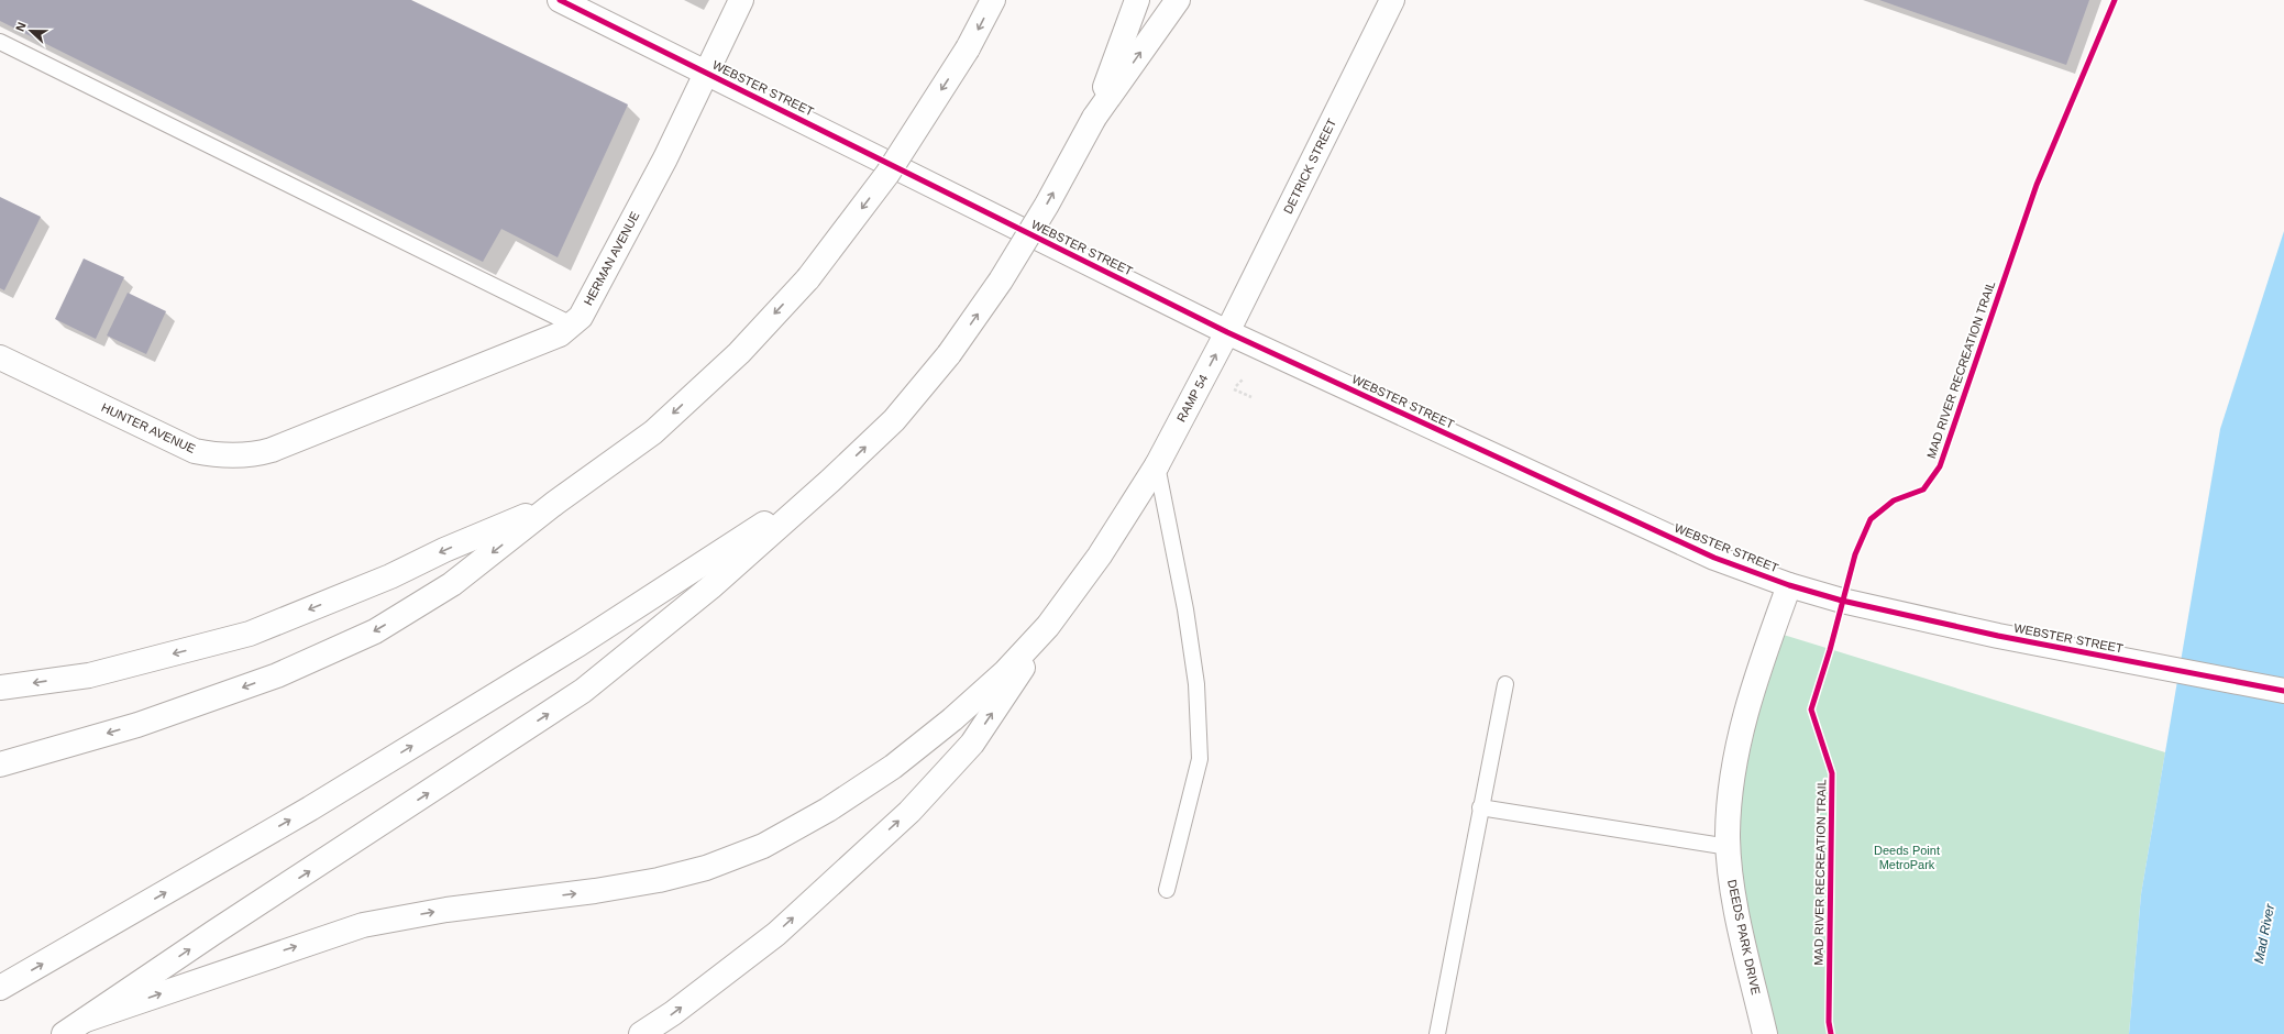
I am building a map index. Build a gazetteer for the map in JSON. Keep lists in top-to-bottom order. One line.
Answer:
{"streets":{"main road":["WEBSTER STREET","DETRICK STREET","HERMAN AVENUE","RAMP 54","HUNTER AVENUE","DEEDS PARK DRIVE"],"cycle path":["MAD RIVER RECREATION TRAIL"]},"crossings":[["WEBSTER STREET","DETRICK STREET"],["WEBSTER STREET","HERMAN AVENUE"],["WEBSTER STREET","RAMP 54"],["WEBSTER STREET","DEEDS PARK DRIVE"],["DETRICK STREET","RAMP 54"],["HERMAN AVENUE","HUNTER AVENUE"]],"one_way":["RAMP 54"],"water":["Mad River"],"parks":["Deeds Point MetroPark"],"north":"left"}
